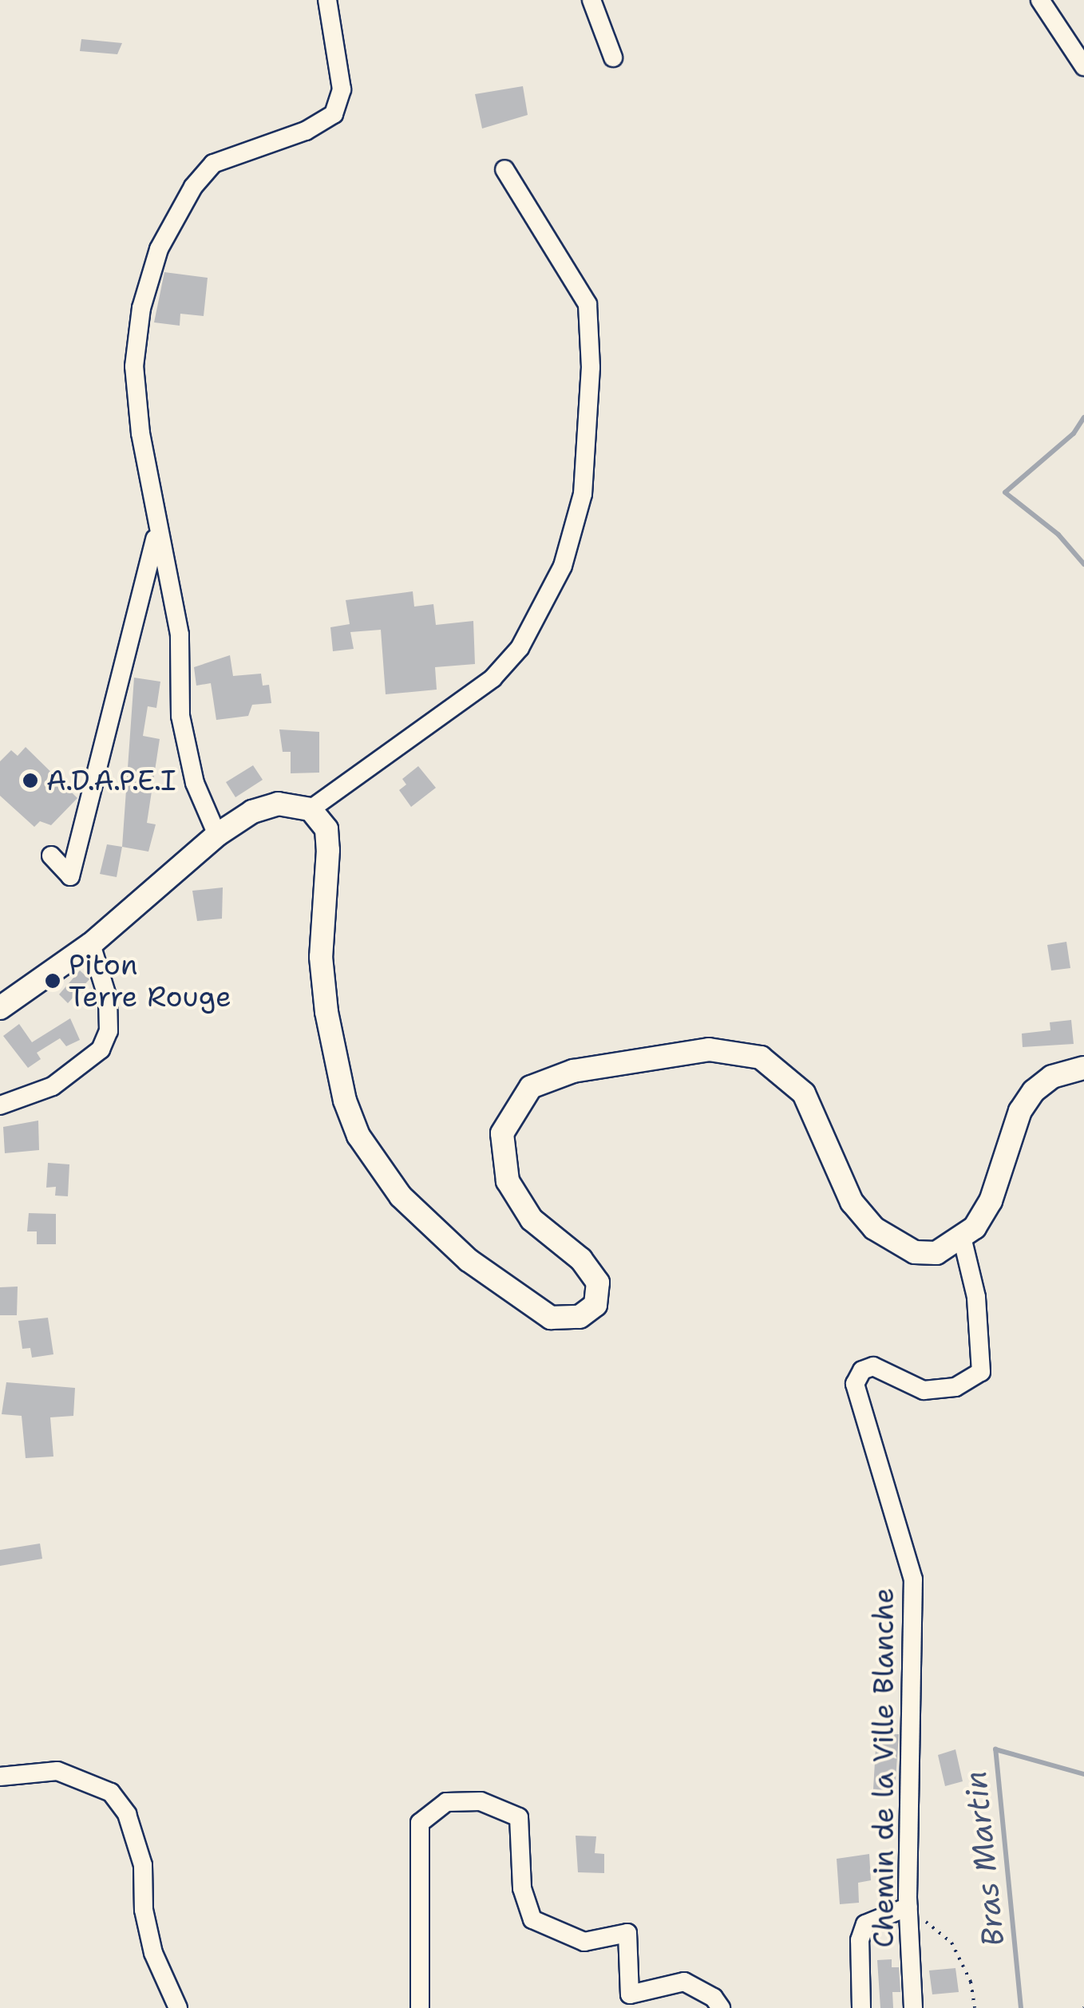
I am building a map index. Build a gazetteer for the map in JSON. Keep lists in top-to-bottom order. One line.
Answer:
{"streets":{"street":["Chemin de la Ville Blanche"]},"water":["Bras Martin"],"places":["A.D.A.P.E.I","Piton Terre Rouge"]}
